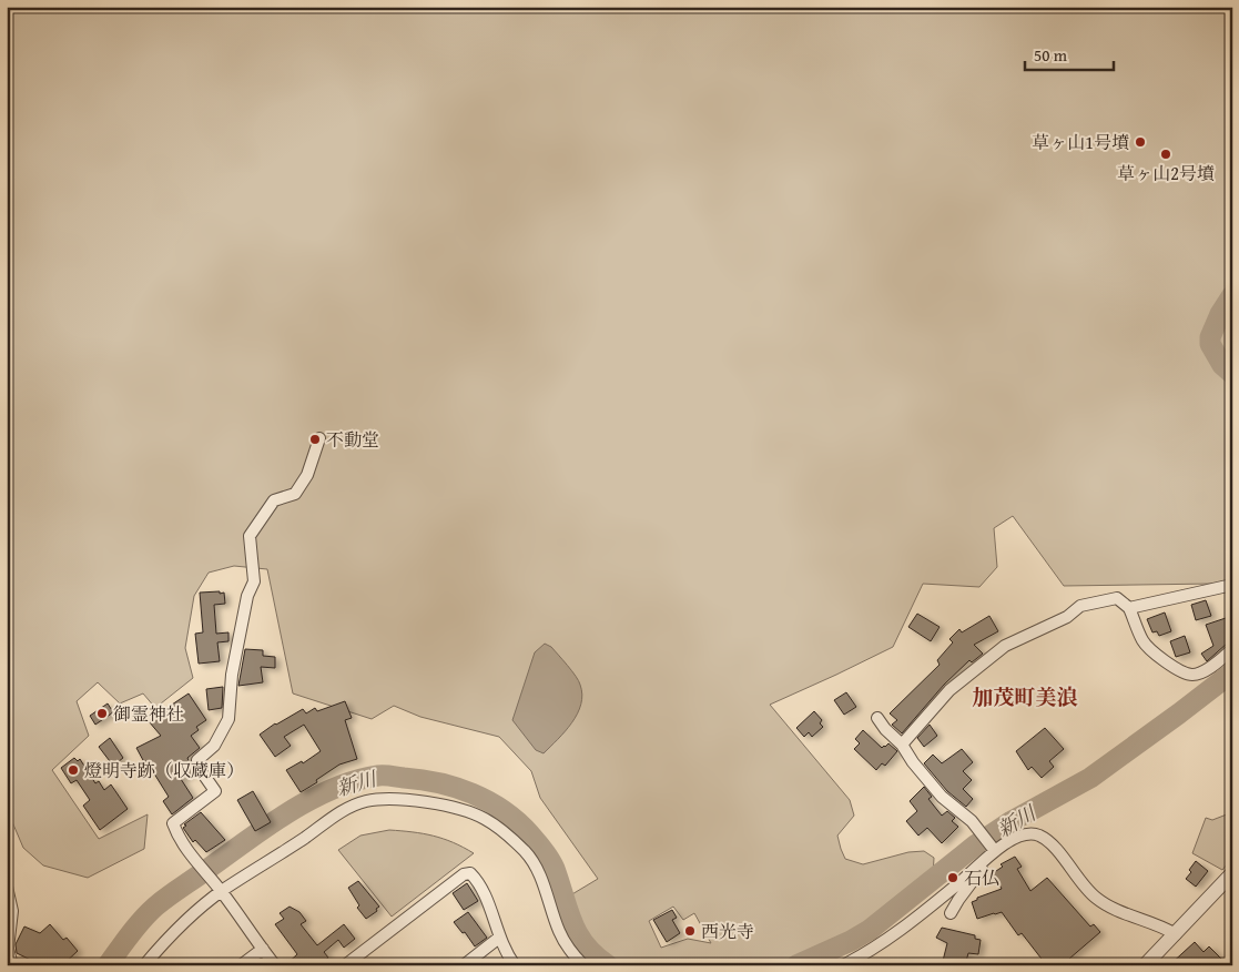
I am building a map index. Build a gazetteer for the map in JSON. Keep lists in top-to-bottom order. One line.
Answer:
{"districts":["加茂町美浪"],"water":["新川"],"places":["草ヶ山1号墳","草ヶ山2号墳","不動堂","御霊神社","燈明寺跡（収蔵庫）","石仏","西光寺"],"scale_bar":"50 m"}
